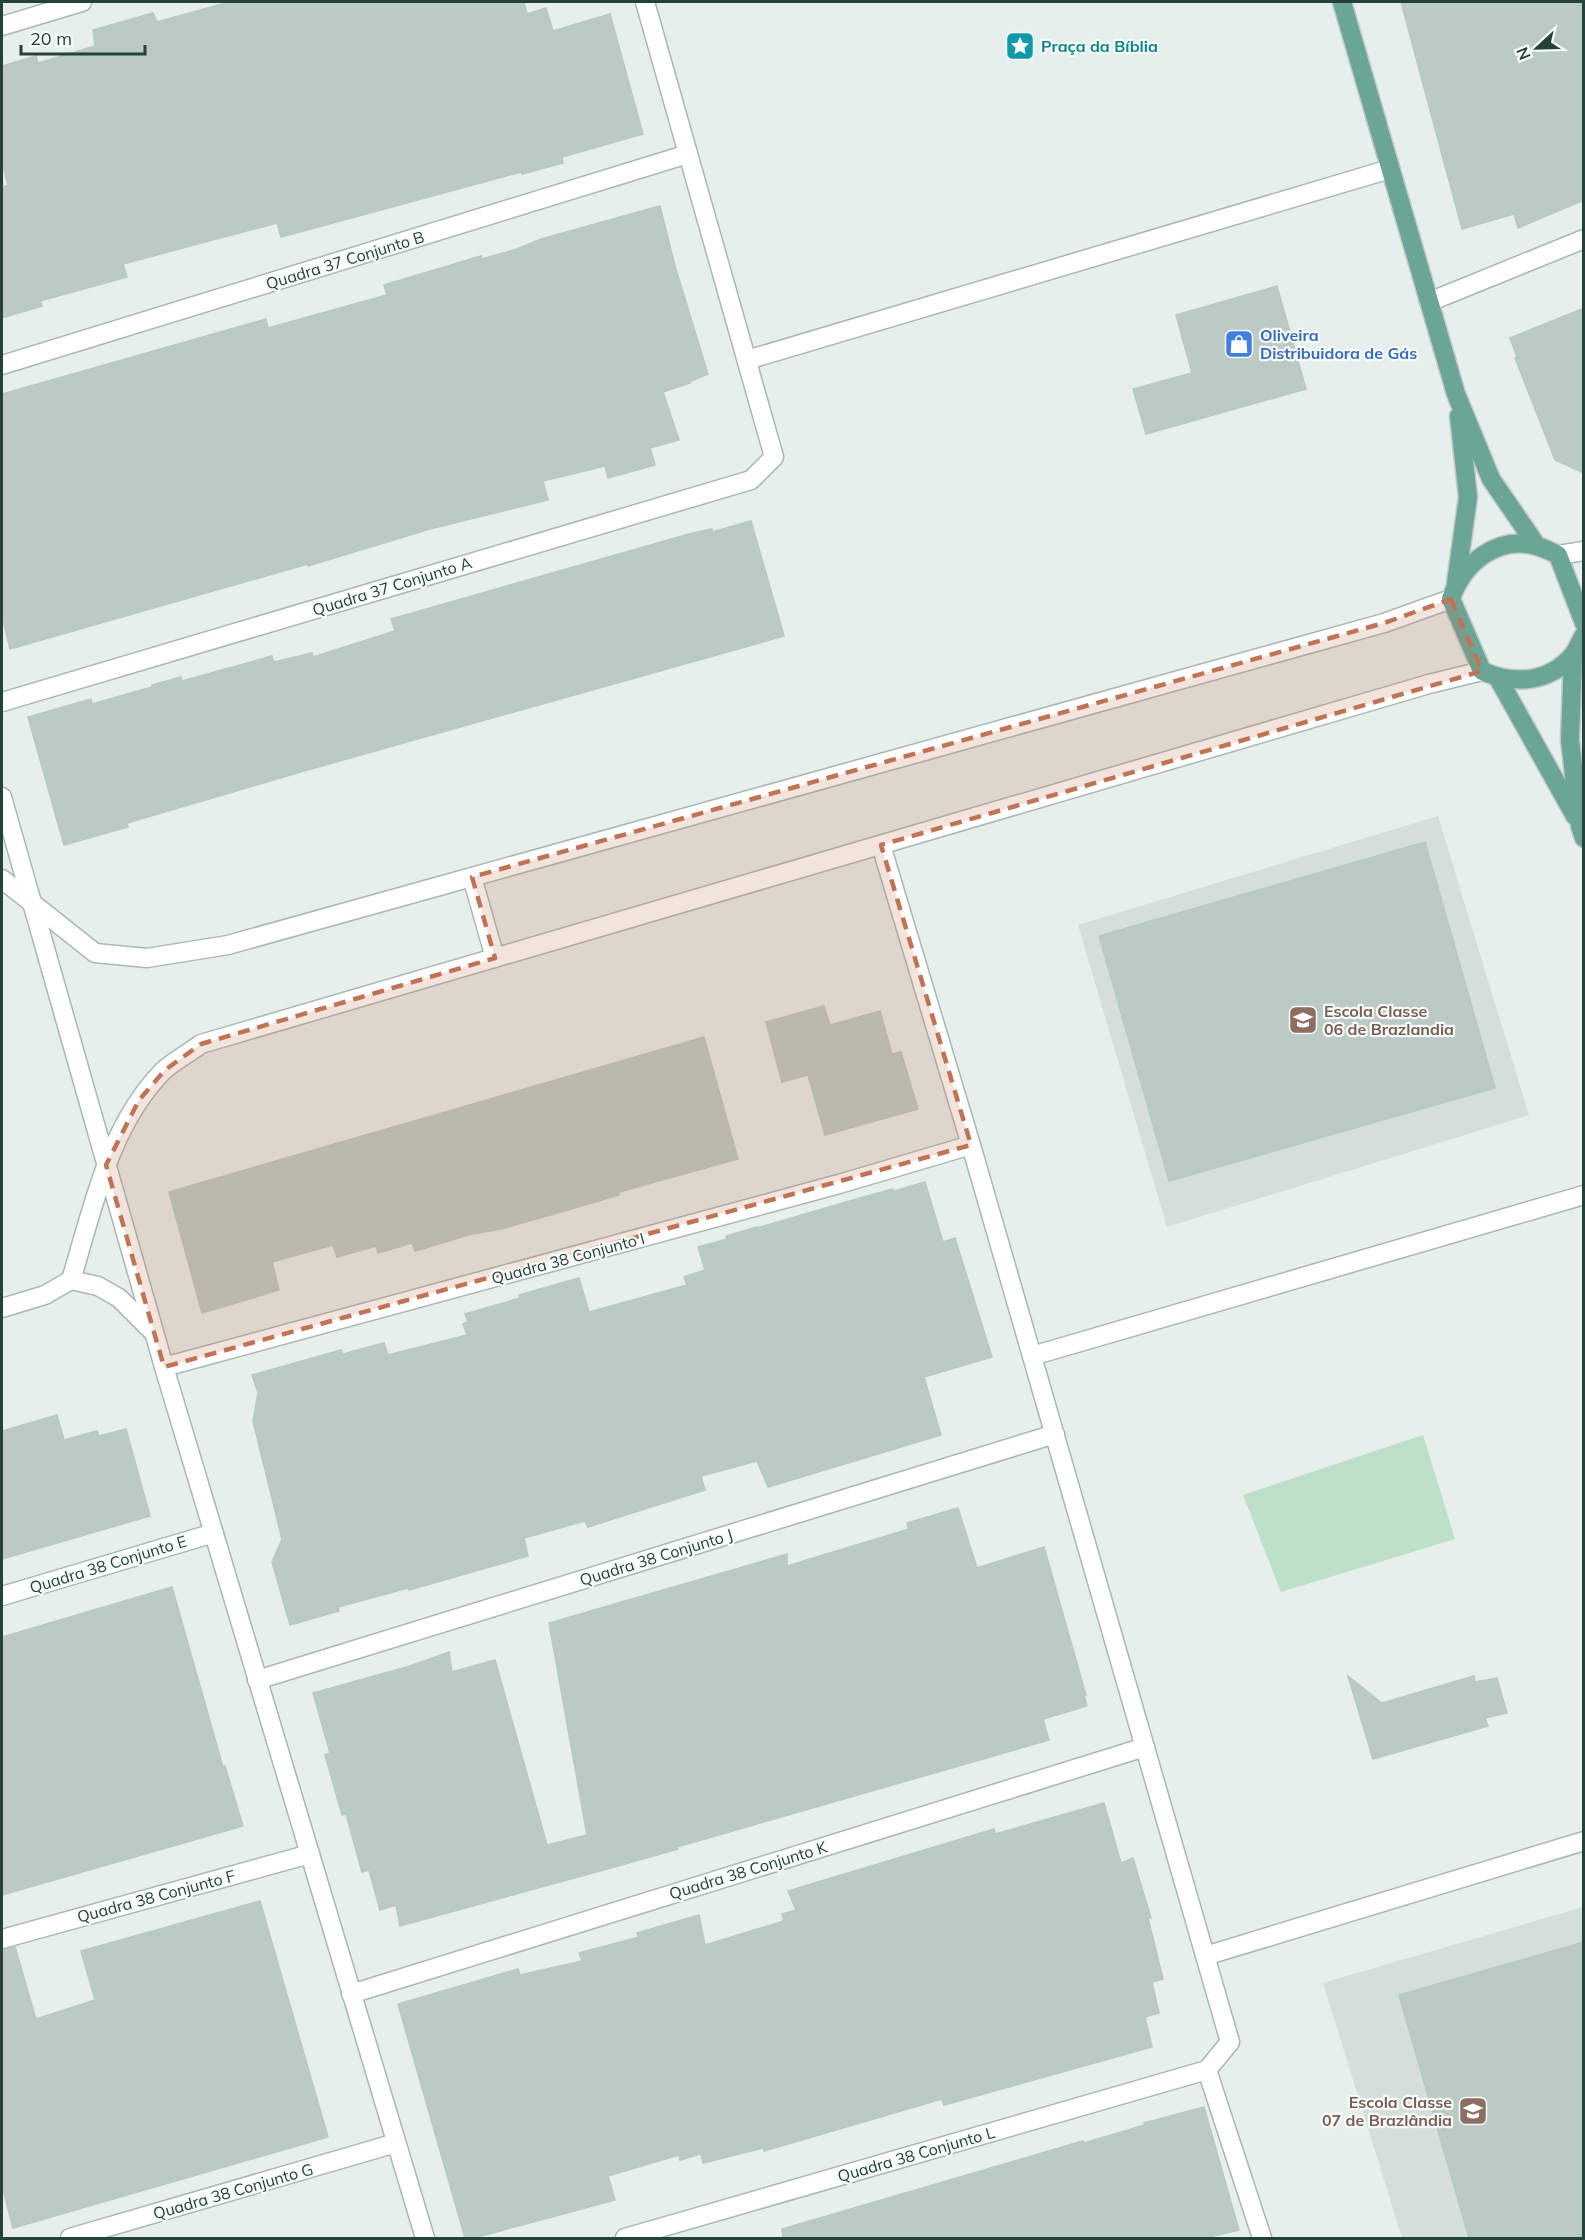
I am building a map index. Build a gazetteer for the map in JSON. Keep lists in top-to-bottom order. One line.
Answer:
{"streets":{"street":["Quadra 37 Conjunto B","Quadra 37 Conjunto A","Quadra 38 Conjunto I","Quadra 38 Conjunto J","Quadra 38 Conjunto E","Quadra 38 Conjunto K","Quadra 38 Conjunto F","Quadra 38 Conjunto L","Quadra 38 Conjunto G"]},"places":{"place":["Praça da Bíblia"],"shop":["Oliveira Distribuidora de Gás"],"school or university":["Escola Classe 06 de Brazlandia","Escola Classe 07 de Brazlândia"]},"scale_bar":"20 m","north":"left"}
